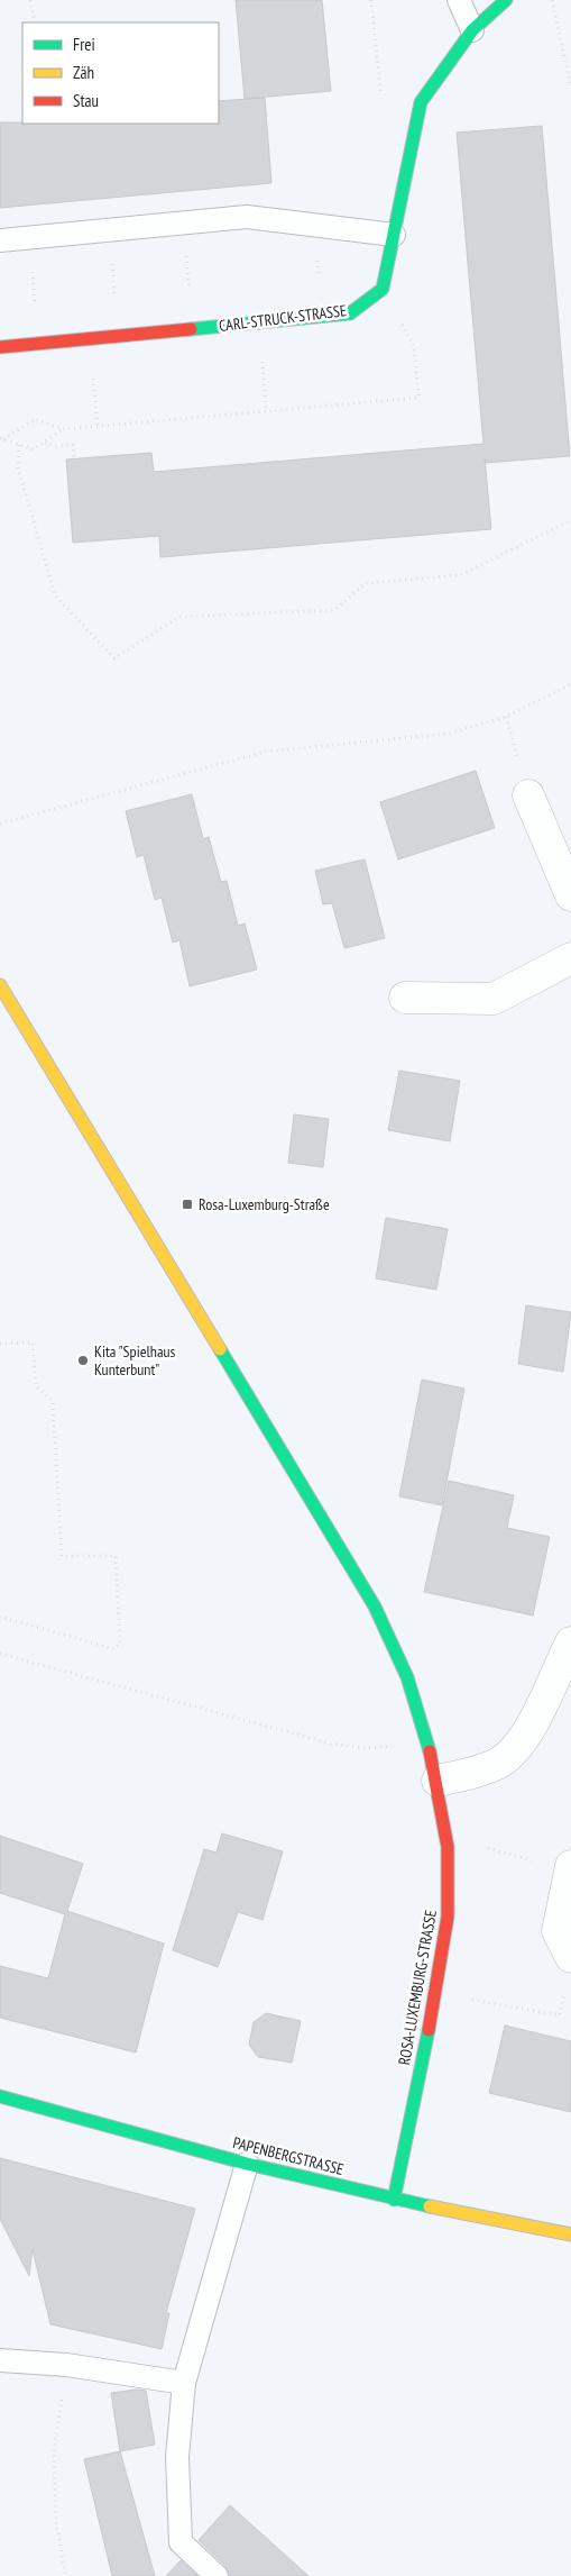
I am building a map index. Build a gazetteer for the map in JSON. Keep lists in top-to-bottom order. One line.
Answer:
{"streets":{"street":["CARL-STRUCK-STRASSE","ROSA-LUXEMBURG-STRASSE","PAPENBERGSTRASSE"]},"crossings":[["ROSA-LUXEMBURG-STRASSE","PAPENBERGSTRASSE"]],"places":{"transit":["Rosa-Luxemburg-Straße"],"other":["Kita \"Spielhaus Kunterbunt\""]},"legend":["Frei","Zäh","Stau"]}
